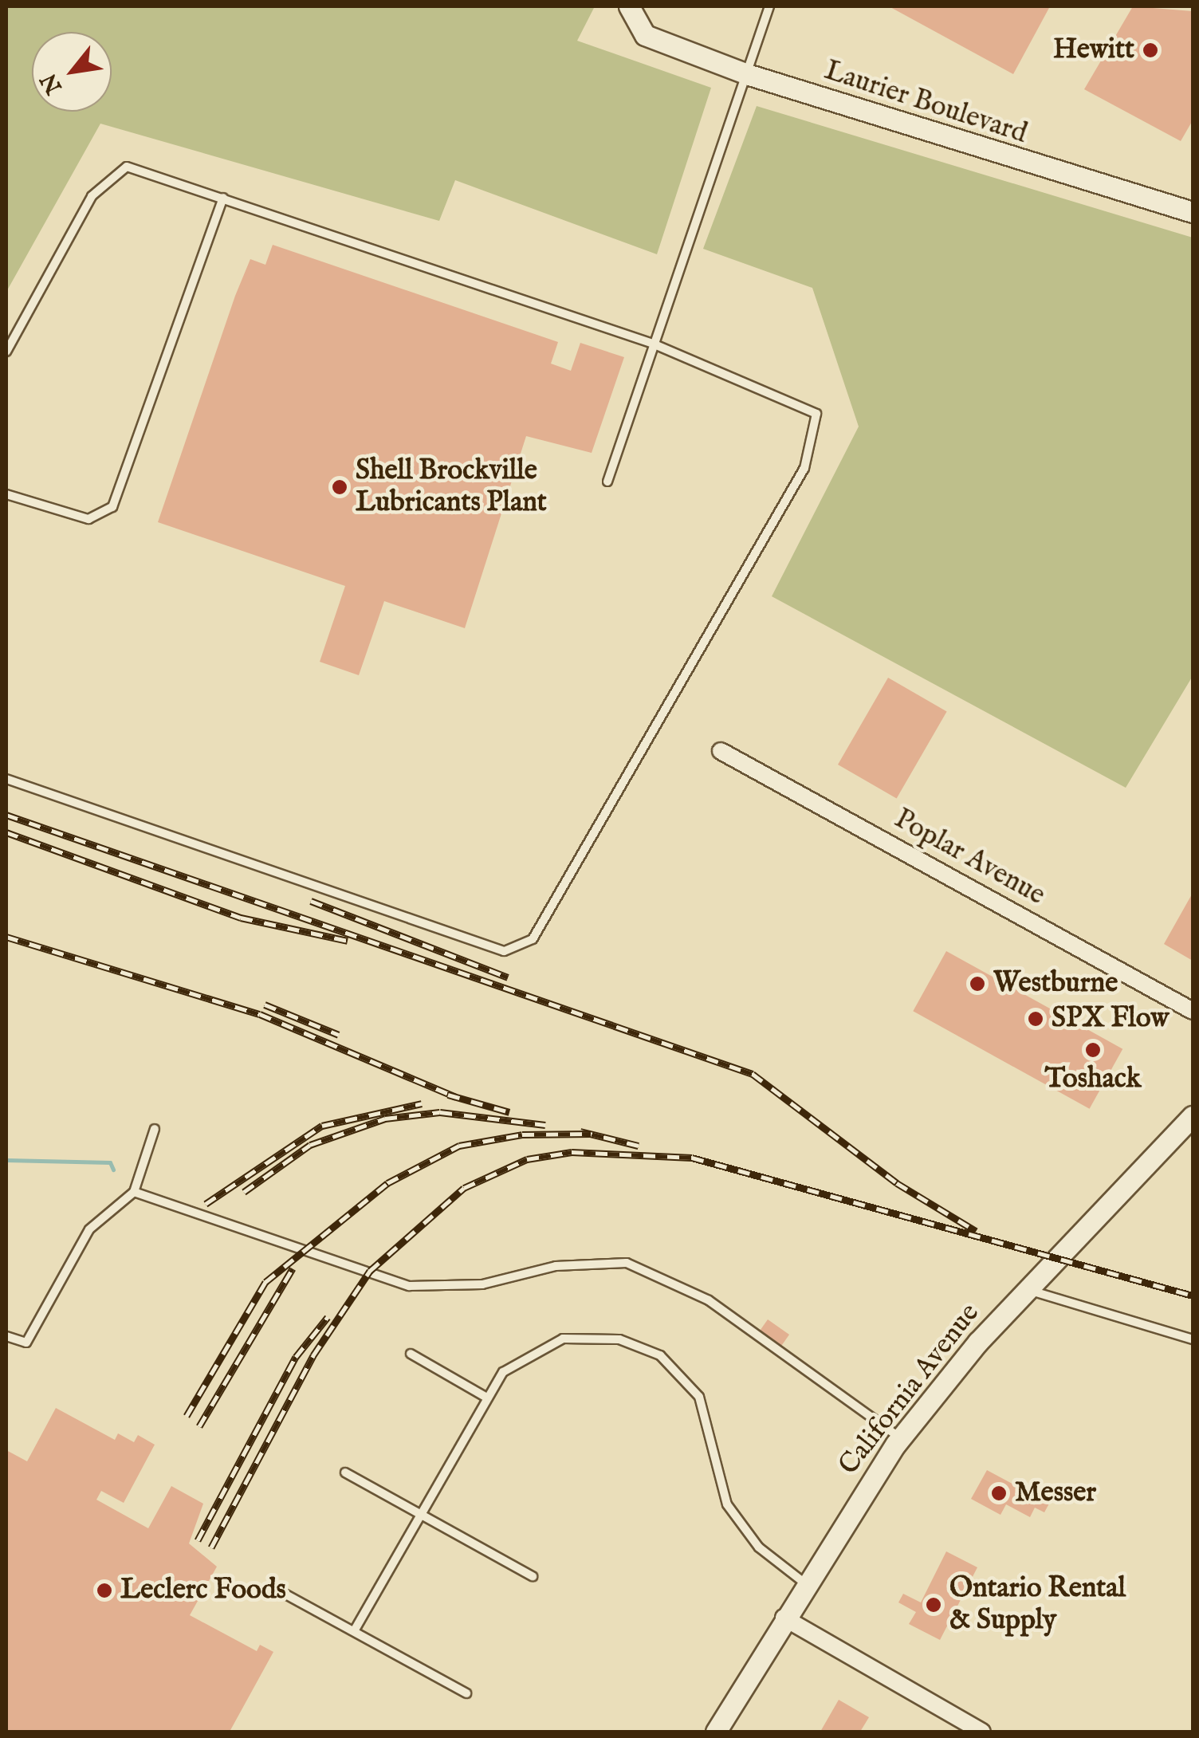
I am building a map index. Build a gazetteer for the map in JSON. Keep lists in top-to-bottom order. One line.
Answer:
{"streets":{"street":["Laurier Boulevard","Poplar Avenue","California Avenue"]},"places":["Hewitt","Shell Brockville Lubricants Plant","Westburne","SPX Flow","Toshack","Messer","Leclerc Foods","Ontario Rental & Supply"],"north":"bottom left"}
